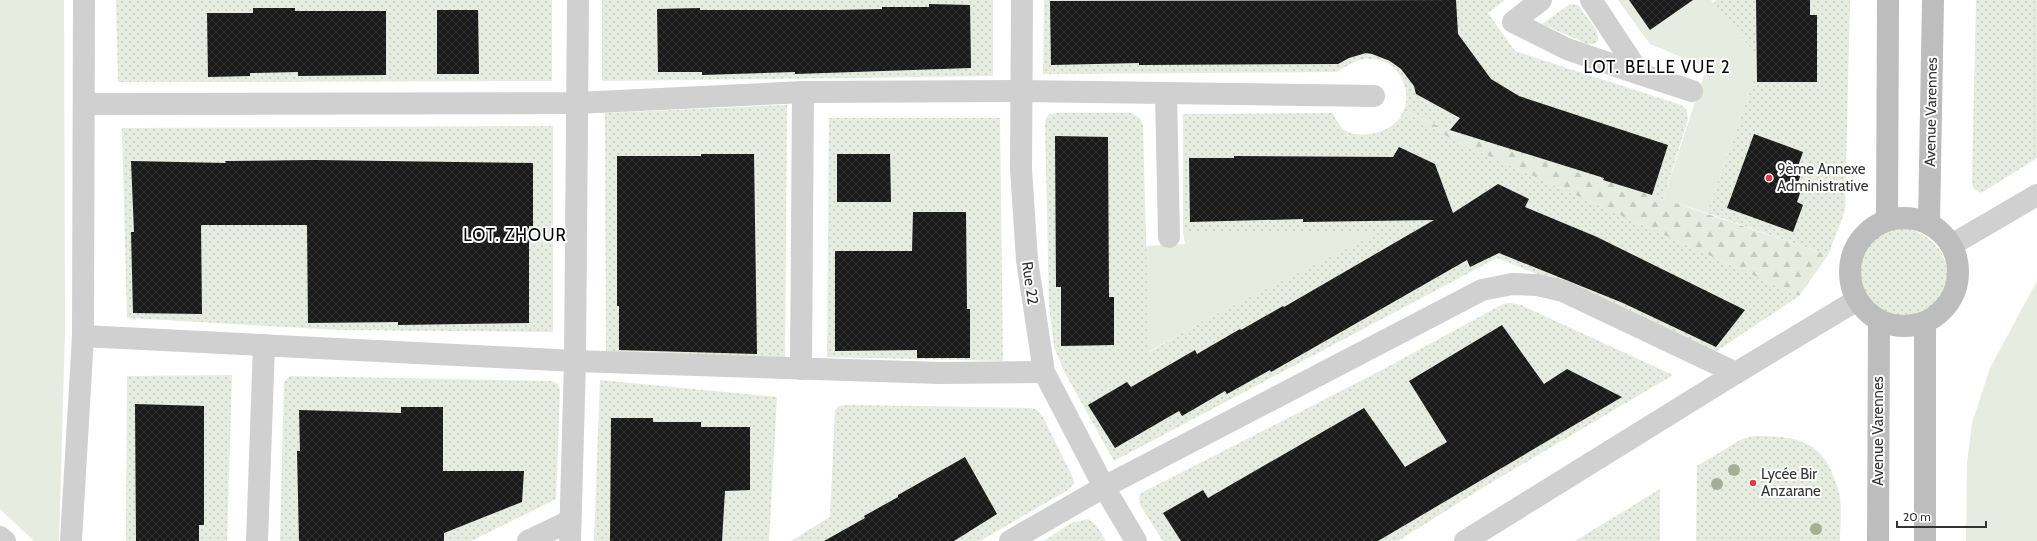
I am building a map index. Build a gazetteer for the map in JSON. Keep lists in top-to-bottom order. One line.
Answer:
{"streets":{"main road":["Avenue Varennes"],"street":["Rue 22"]},"districts":["LOT. BELLE VUE 2","LOT. ZHOUR"],"places":["9ème Annexe Administrative","Lycée Bir Anzarane"],"scale_bar":"20 m"}
